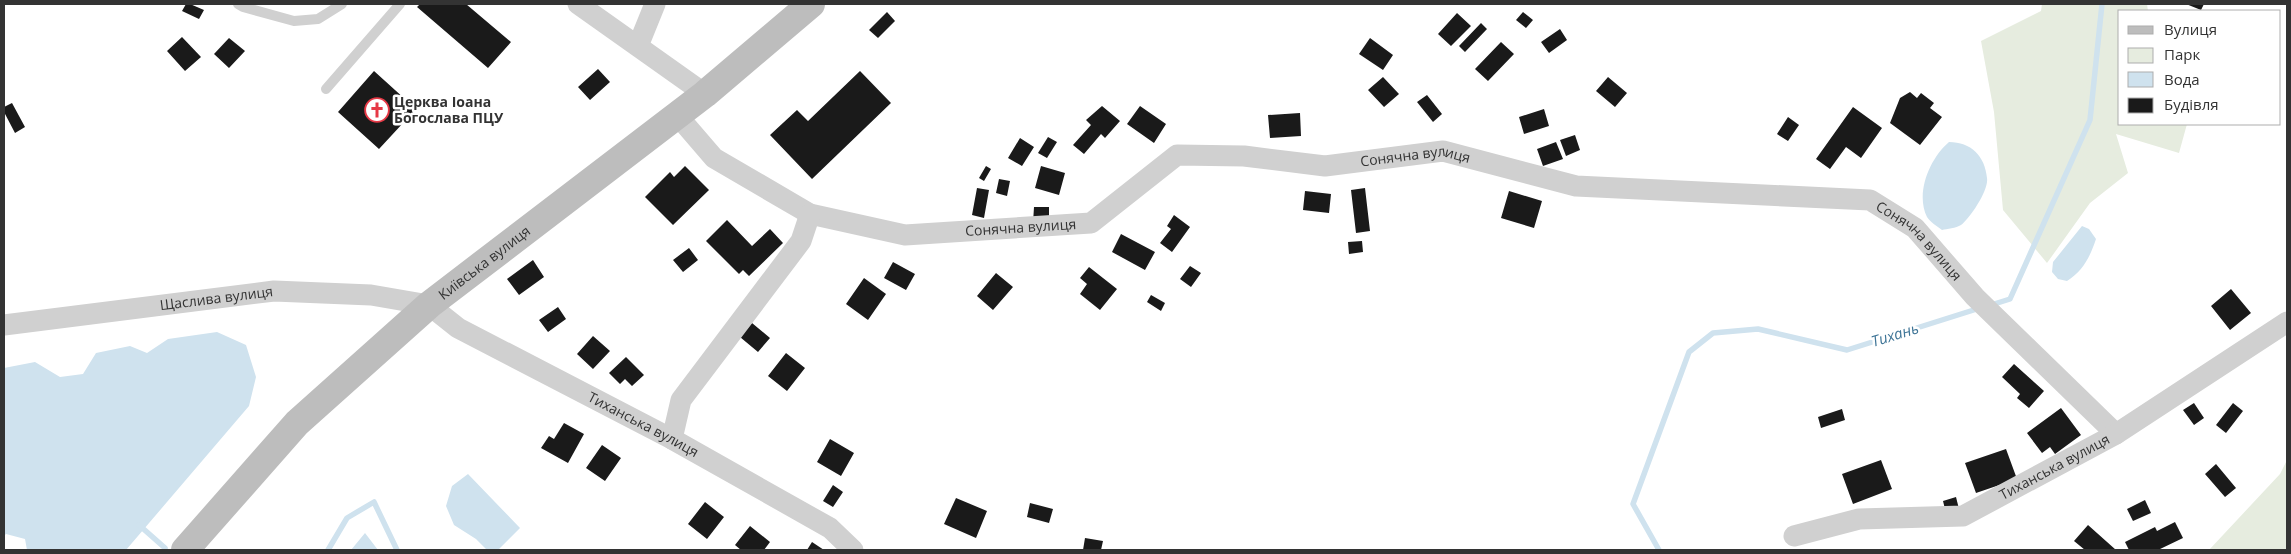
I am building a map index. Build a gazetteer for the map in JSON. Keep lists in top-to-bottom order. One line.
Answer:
{"streets":{"main road":["Київська вулиця"],"street":["Сонячна вулиця","Щаслива вулиця","Тиханська вулиця"]},"crossings":[["Сонячна вулиця","Київська вулиця"],["Сонячна вулиця","Тиханська вулиця"],["Київська вулиця","Щаслива вулиця"],["Київська вулиця","Тиханська вулиця"],["Щаслива вулиця","Тиханська вулиця"]],"water":["Тихань"],"places":{"church":["Церква Іоана Богослава ПЦУ"]},"legend":["Вулиця","Парк","Вода","Будівля"]}
